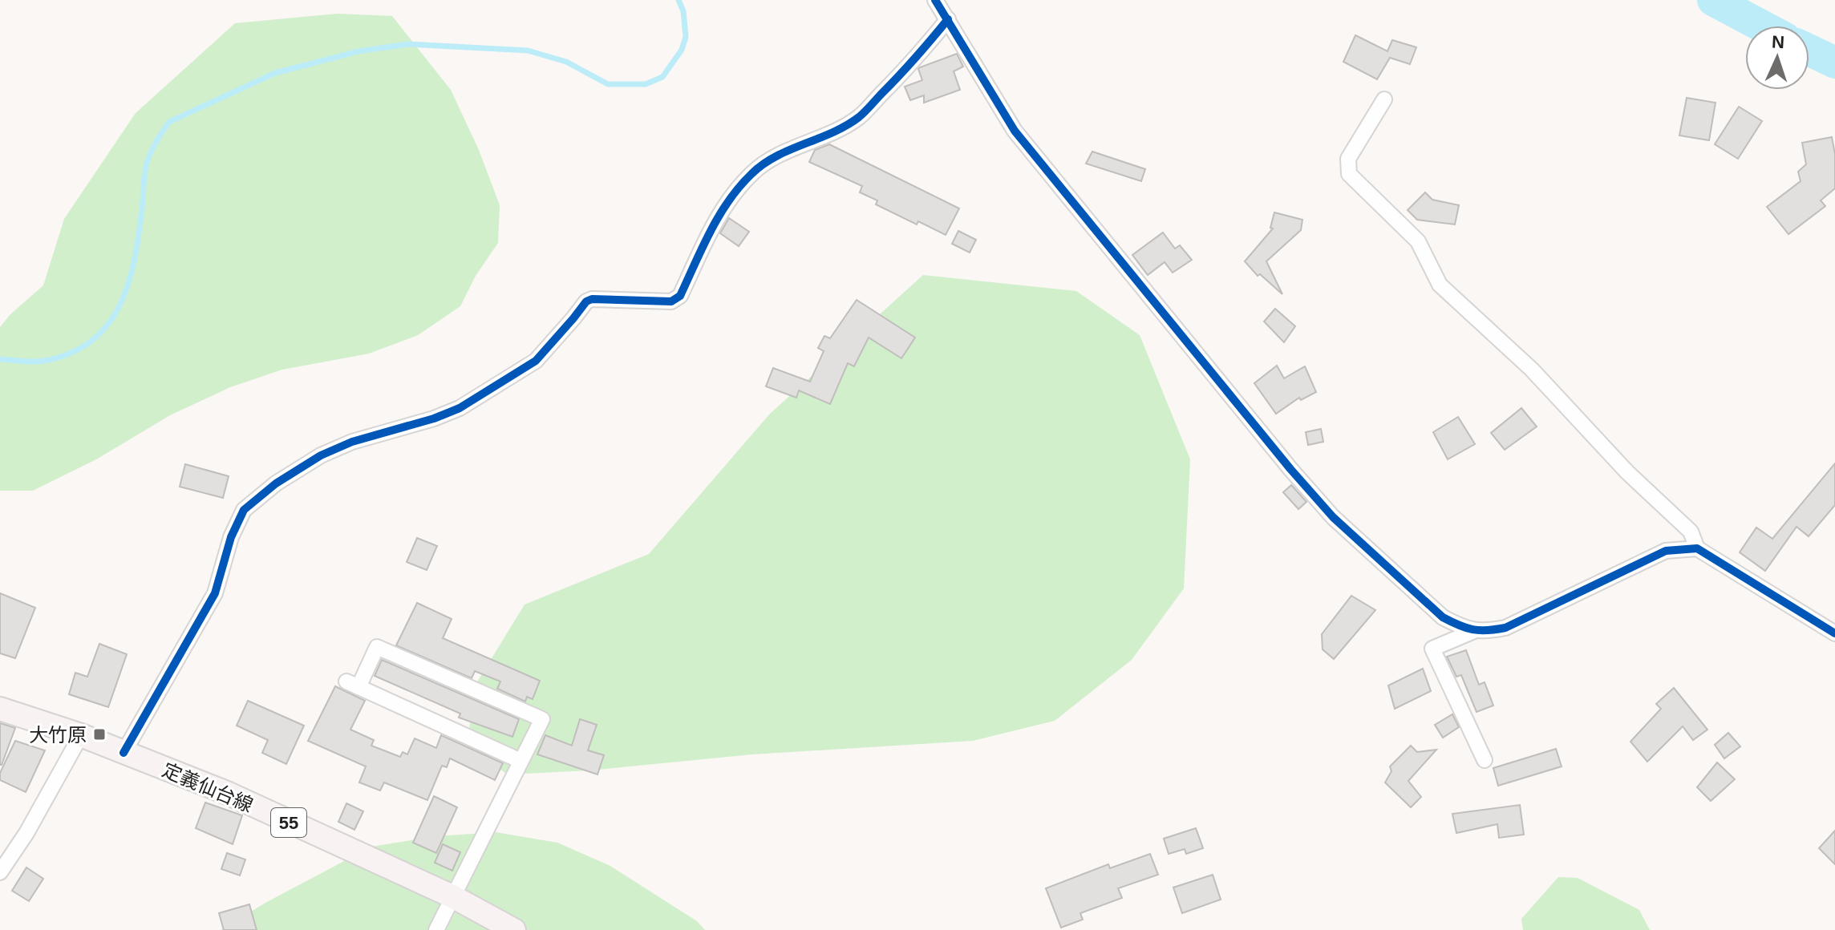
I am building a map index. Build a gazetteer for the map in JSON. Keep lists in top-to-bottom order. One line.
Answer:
{"streets":{"main road":["定義仙台線","55"]},"places":{"transit":["大竹原"]},"north":"top"}
